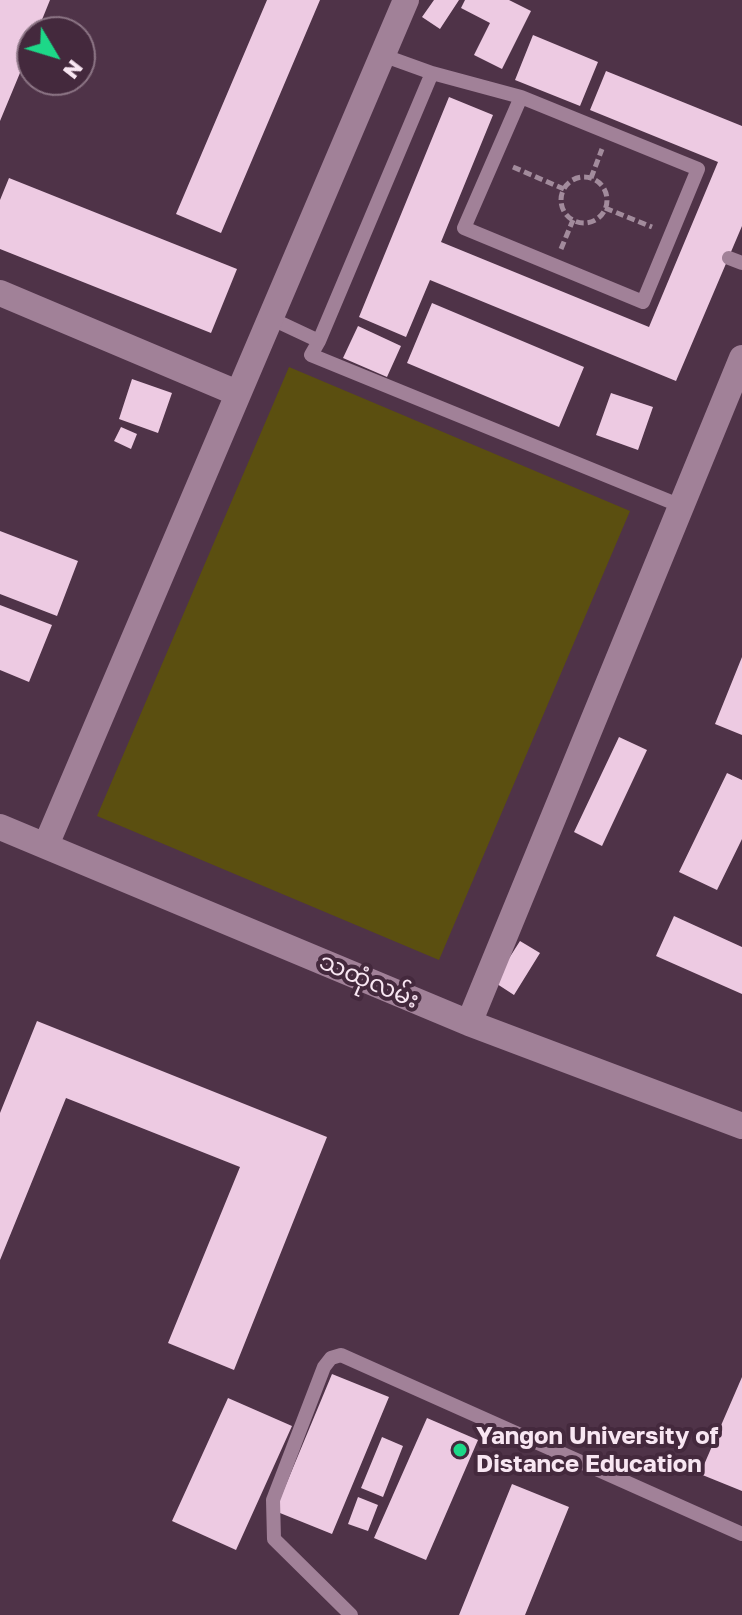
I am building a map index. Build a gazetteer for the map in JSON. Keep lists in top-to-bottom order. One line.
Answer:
{"streets":{"street":["သထုံလမ်း"]},"places":["Yangon University of Distance Education"],"north":"bottom right"}
